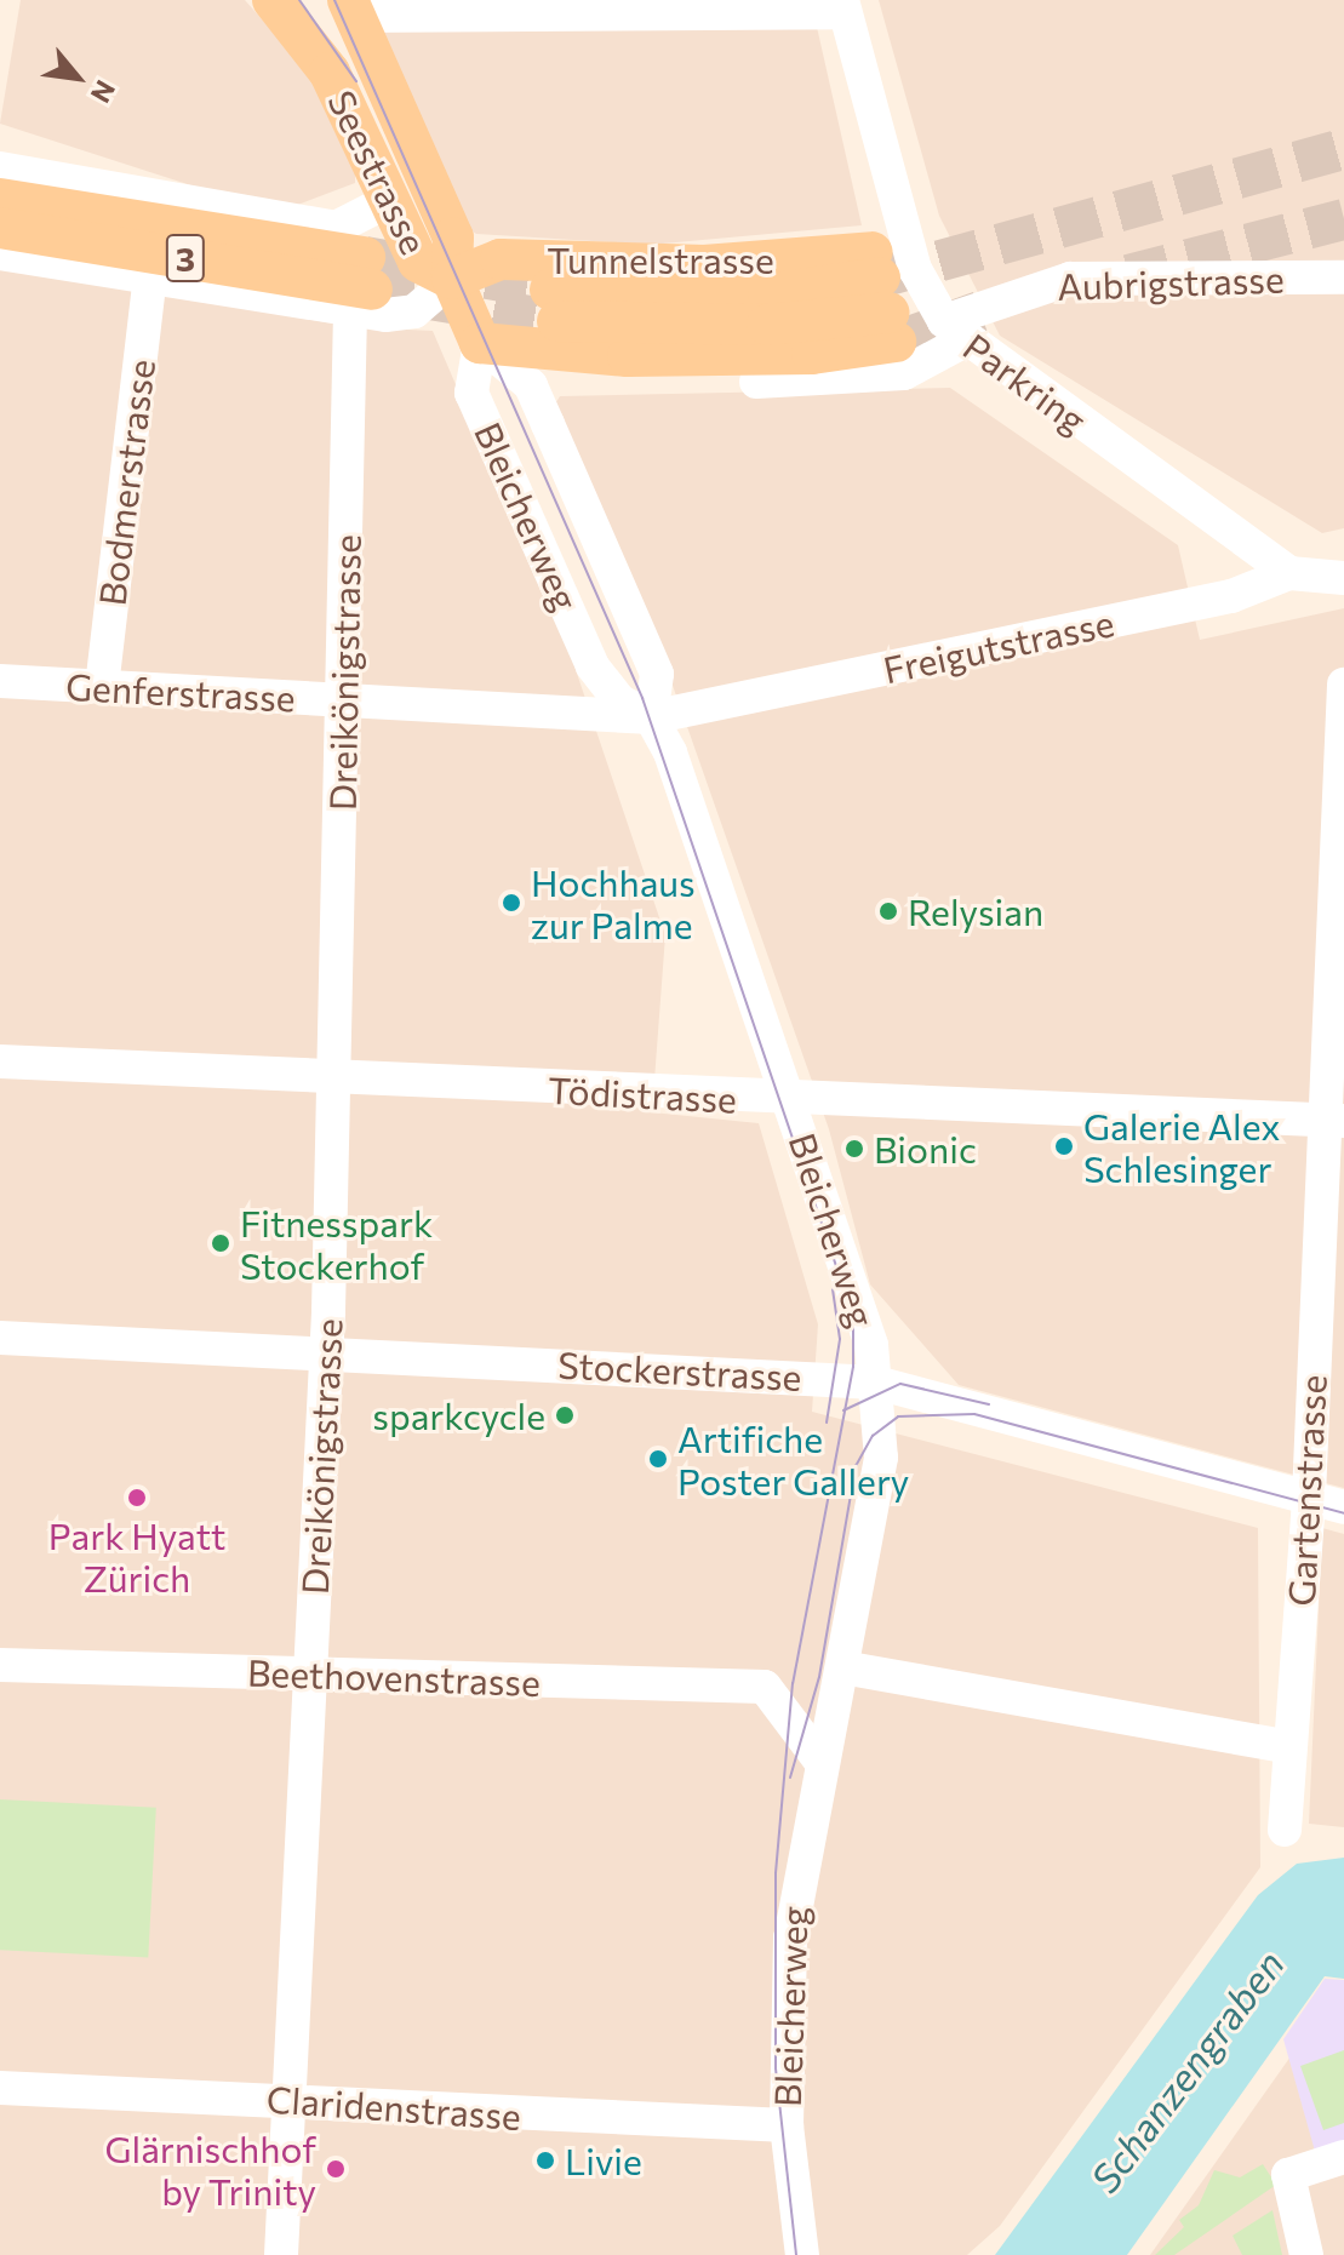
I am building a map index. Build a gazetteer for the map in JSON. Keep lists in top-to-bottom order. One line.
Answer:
{"streets":{"main road":["Seestrasse","3","Tunnelstrasse","Bleicherweg"],"street":["Aubrigstrasse","Parkring","Bodmerstrasse","Freigutstrasse","Dreikönigstrasse","Genferstrasse","Tödistrasse","Stockerstrasse","Gartenstrasse","Beethovenstrasse","Claridenstrasse"]},"crossings":[["Seestrasse","Tunnelstrasse"],["Seestrasse","Bleicherweg"],["3","Dreikönigstrasse"],["Tunnelstrasse","Bleicherweg"],["Aubrigstrasse","Parkring"],["Parkring","Freigutstrasse"],["Bodmerstrasse","Genferstrasse"],["Bleicherweg","Freigutstrasse"],["Bleicherweg","Genferstrasse"],["Bleicherweg","Tödistrasse"],["Bleicherweg","Stockerstrasse"],["Bleicherweg","Beethovenstrasse"],["Bleicherweg","Claridenstrasse"],["Freigutstrasse","Genferstrasse"],["Dreikönigstrasse","Genferstrasse"],["Dreikönigstrasse","Tödistrasse"],["Dreikönigstrasse","Stockerstrasse"],["Dreikönigstrasse","Beethovenstrasse"],["Dreikönigstrasse","Claridenstrasse"],["Tödistrasse","Gartenstrasse"],["Stockerstrasse","Gartenstrasse"]],"water":["Schanzengraben"],"places":["Hochhaus zur Palme","Relysian","Galerie Alex Schlesinger","Bionic","Fitnesspark Stockerhof","sparkcycle","Artifiche Poster Gallery","Park Hyatt Zürich","Livie","Glärnischhof by Trinity"],"north":"bottom right"}
